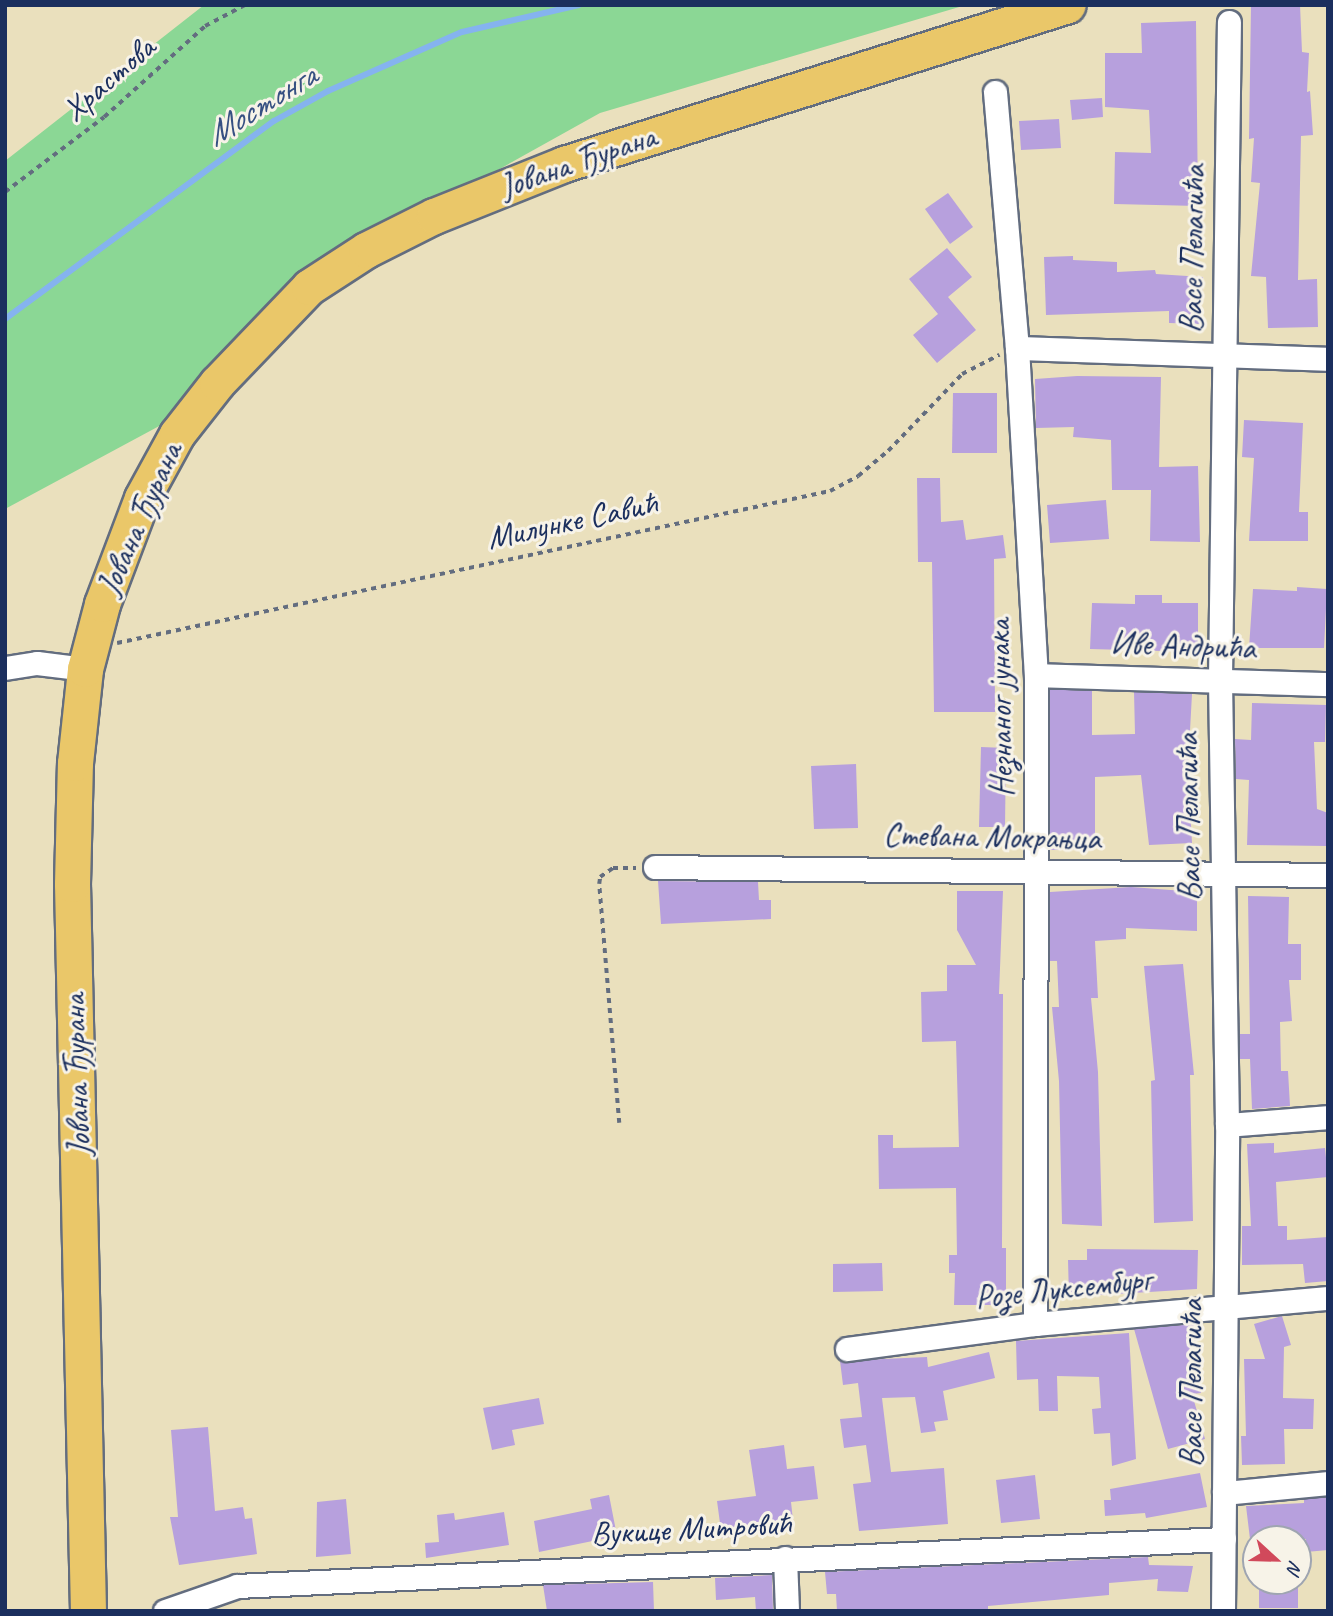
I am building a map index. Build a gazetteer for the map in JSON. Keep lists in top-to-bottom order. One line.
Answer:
{"streets":{"main road":["Јована Ђурана"],"street":["Васе Пелагића","Иве Андрића","Незнаног јунака","Стевана Мокрањца","Розе Луксембург","Вукице Митровић"],"path":["Храстова","Милунке Савић"]},"crossings":[["Јована Ђурана","Милунке Савић"],["Васе Пелагића","Иве Андрића"],["Васе Пелагића","Стевана Мокрањца"],["Васе Пелагића","Розе Луксембург"],["Васе Пелагића","Вукице Митровић"],["Милунке Савић","Незнаног јунака"],["Иве Андрића","Незнаног јунака"],["Незнаног јунака","Стевана Мокрањца"],["Незнаног јунака","Розе Луксембург"]],"water":["Мостонга"],"north":"right"}
